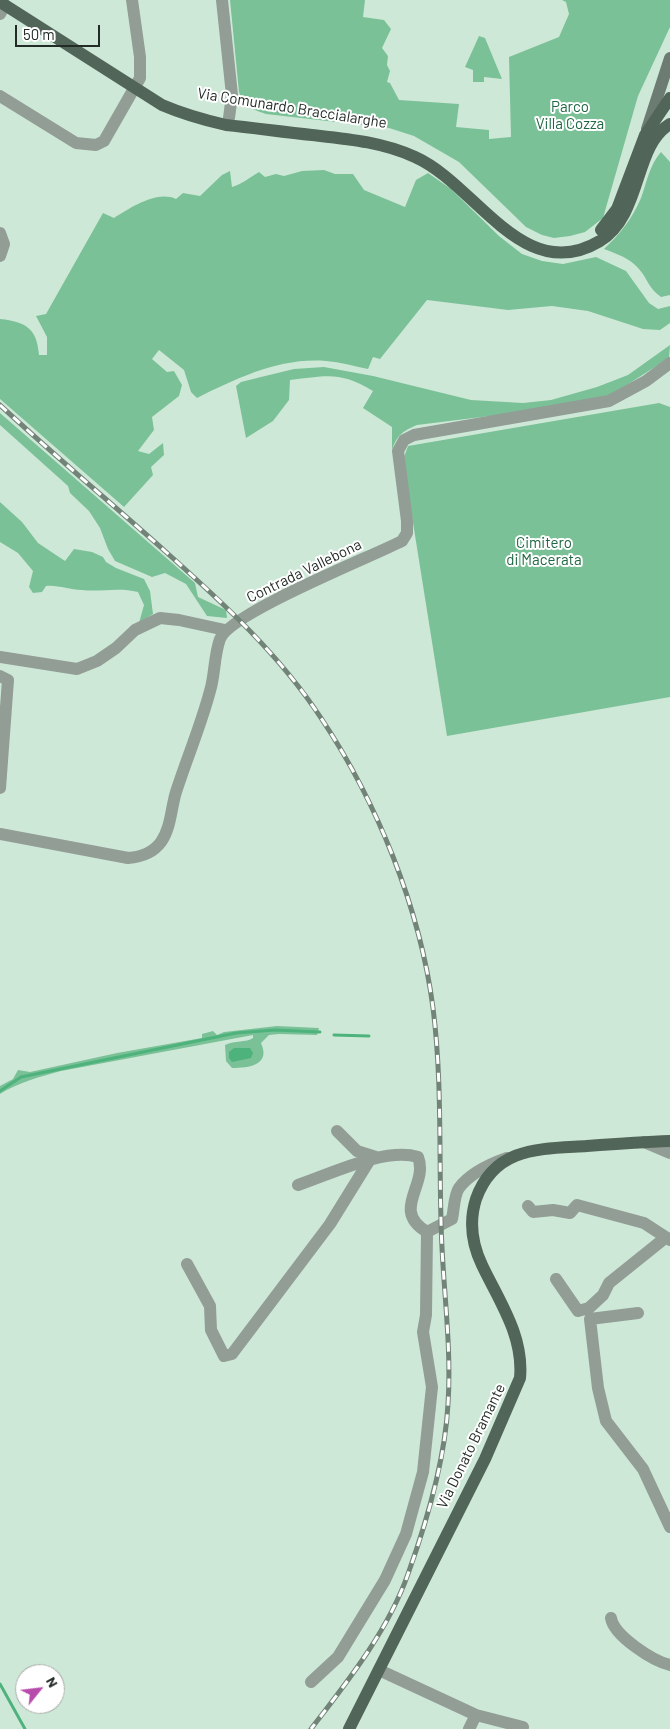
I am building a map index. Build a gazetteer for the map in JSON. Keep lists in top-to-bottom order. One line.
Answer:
{"streets":{"main road":["Via Comunardo Braccialarghe","Via Donato Bramante"],"street":["Contrada Vallebona"]},"parks":["Parco Villa Cozza","Cimitero di Macerata"],"scale_bar":"50 m","north":"top right"}
